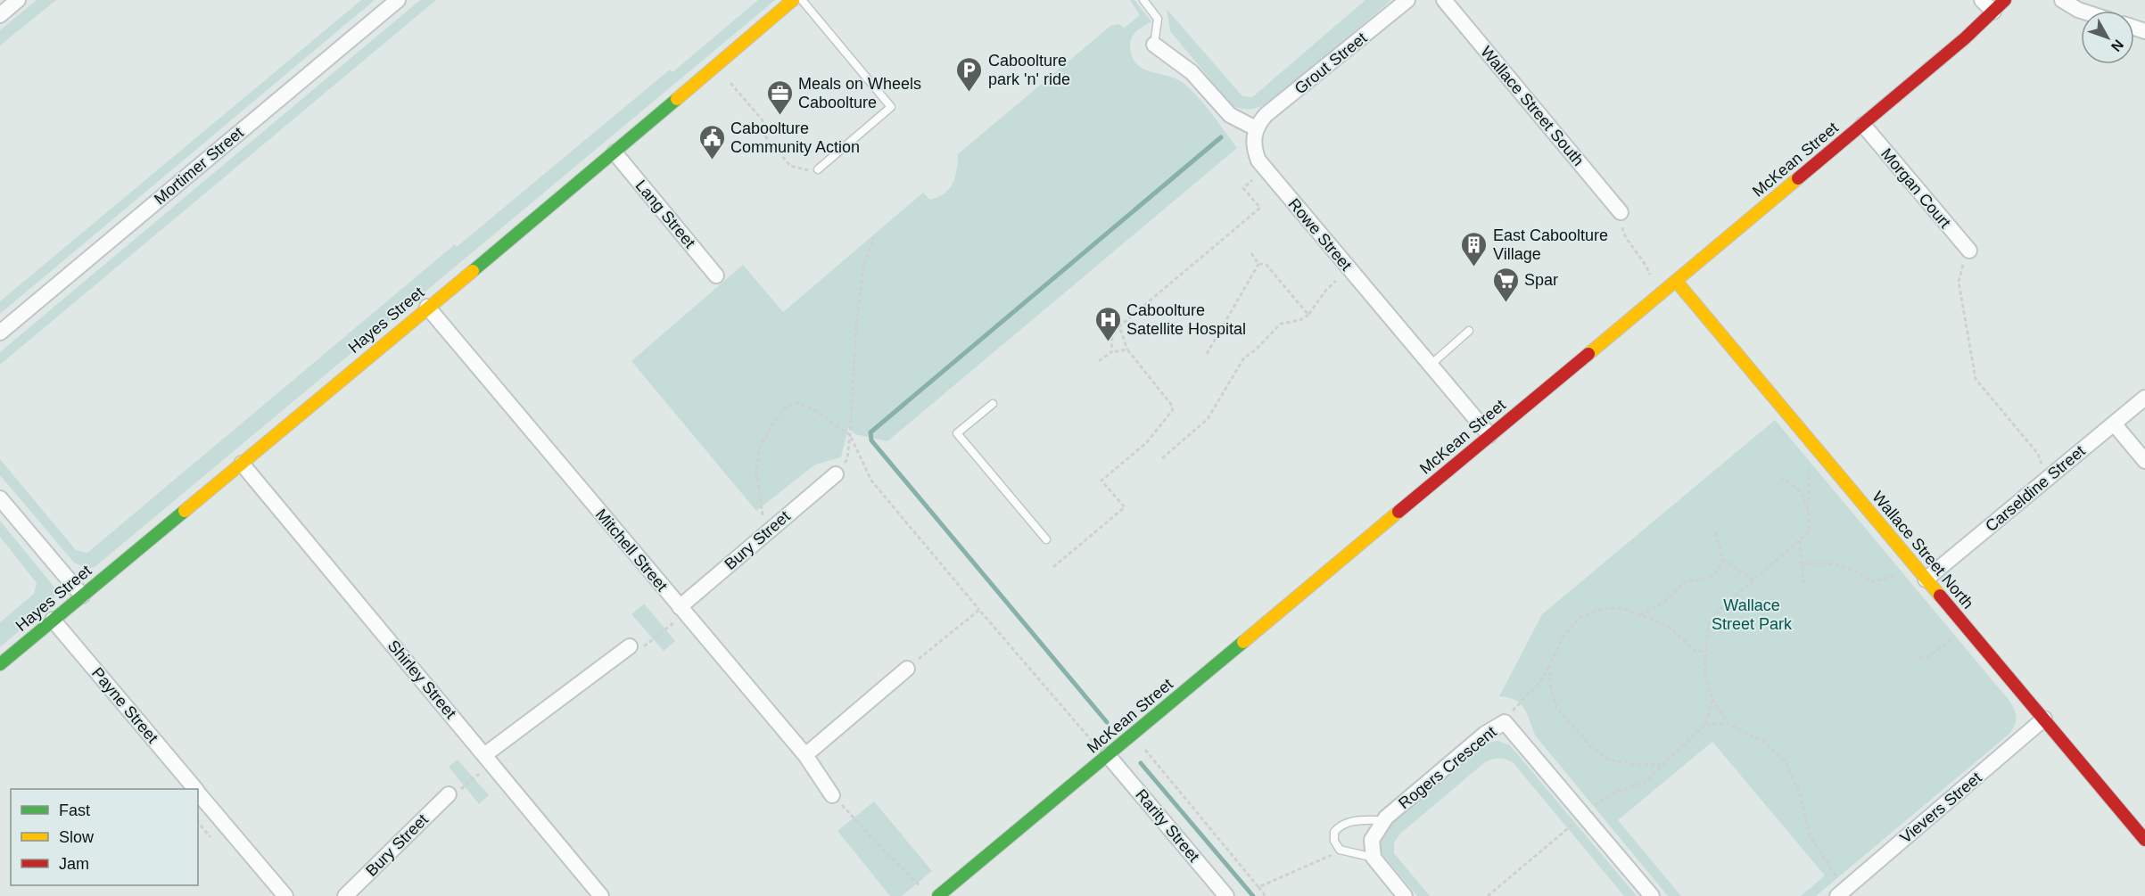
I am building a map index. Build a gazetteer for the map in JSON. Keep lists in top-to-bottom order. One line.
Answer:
{"streets":{"street":["Grout Street","Wallace Street South","McKean Street","Mortimer Street","Morgan Court","Lang Street","Rowe Street","Hayes Street","Carseldine Street","Bury Street","Mitchell Street","Wallace Street North","Shirley Street","Payne Street","Rogers Crescent","Vievers Street","Rarity Street"]},"crossings":[["Grout Street","Rowe Street"],["McKean Street","Morgan Court"],["McKean Street","Rowe Street"],["McKean Street","Wallace Street North"],["McKean Street","Rarity Street"],["Lang Street","Hayes Street"],["Hayes Street","Mitchell Street"],["Hayes Street","Shirley Street"],["Hayes Street","Payne Street"],["Carseldine Street","Wallace Street North"],["Bury Street","Mitchell Street"],["Wallace Street North","Vievers Street"]],"parks":["Wallace Street Park"],"places":{"parking":["Caboolture park 'n' ride"],"office":["Meals on Wheels Caboolture"],"public building":["Caboolture Community Action"],"building":["East Caboolture Village"],"supermarket":["Spar"],"hospital":["Caboolture Satellite Hospital"]},"legend":["Fast","Slow","Jam"],"north":"bottom right"}
